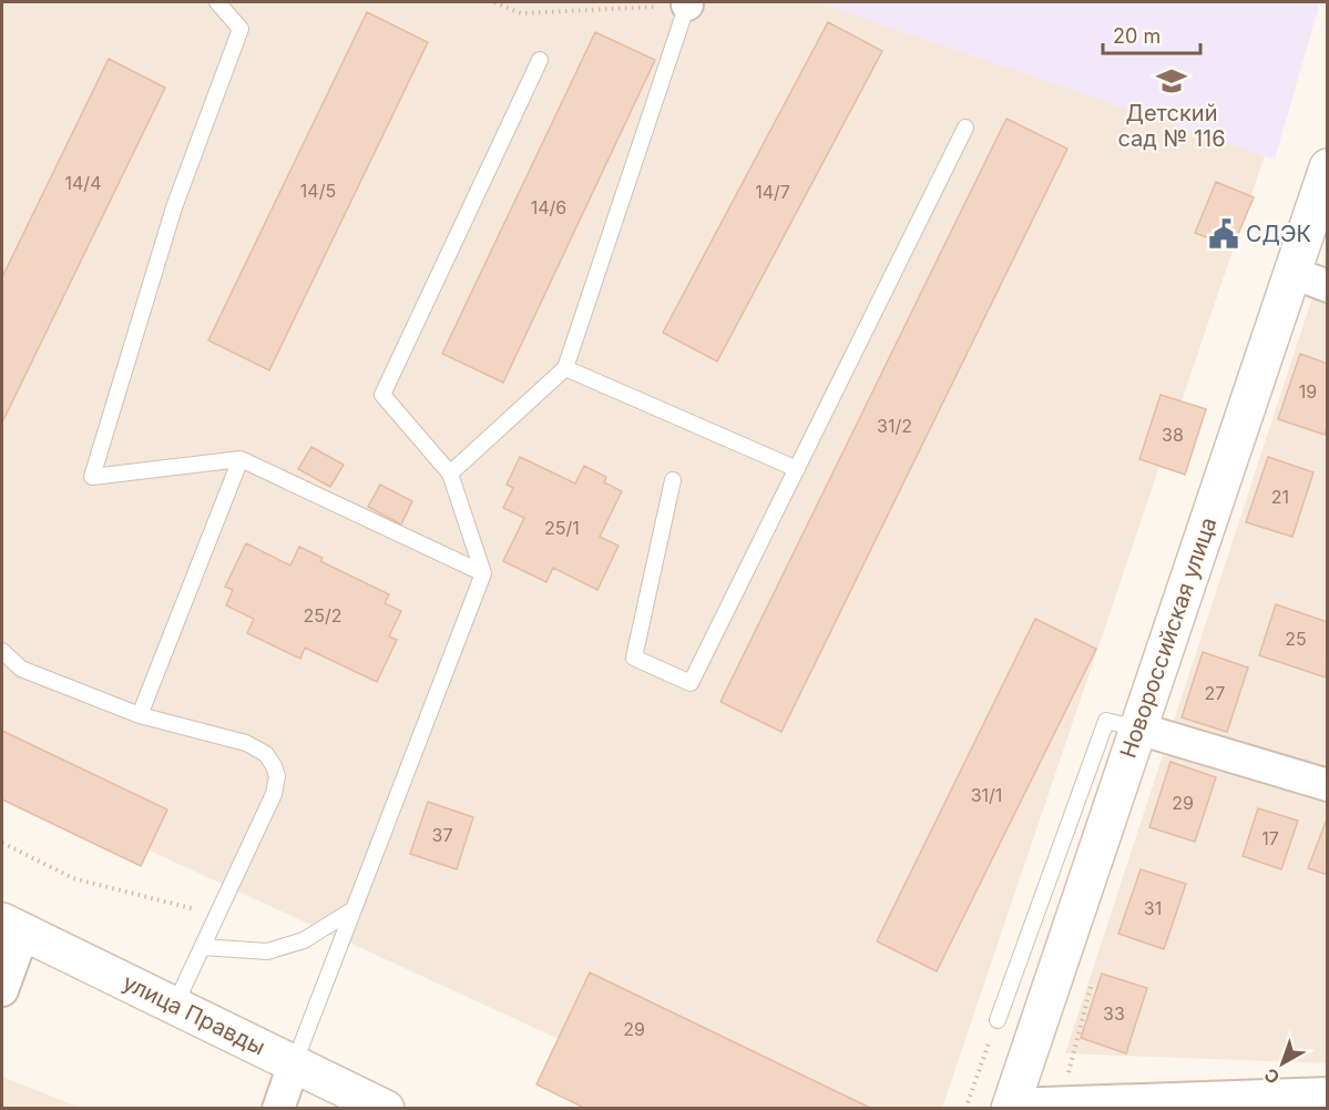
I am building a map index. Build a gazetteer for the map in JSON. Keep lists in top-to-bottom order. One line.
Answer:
{"streets":{"main road":["Новороссийская улица","улица Правды"]},"places":{"school or university":["Детский сад № 116"],"public building":["СДЭК"]},"house_numbers":["14/4","14/5","14/7","14/6","19","31/2","38","21","25/1","25/2","25","27","31/1","29","37","17","31","33","29"],"scale_bar":"20 m","north":"bottom left"}
